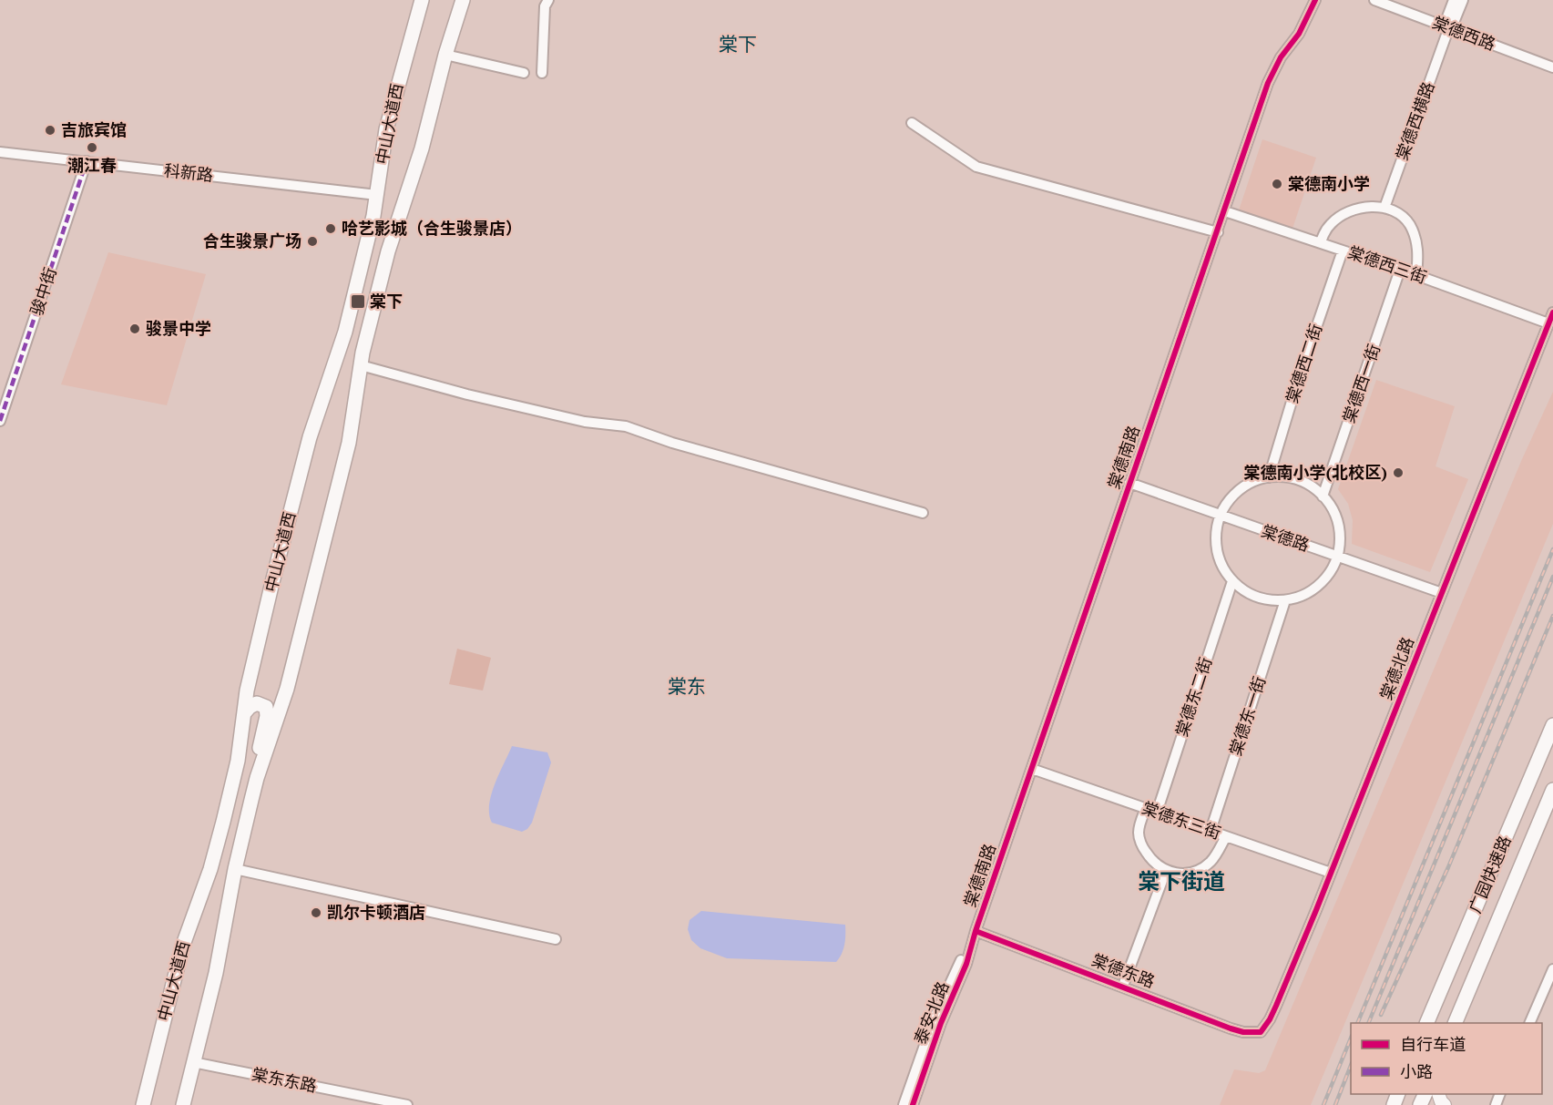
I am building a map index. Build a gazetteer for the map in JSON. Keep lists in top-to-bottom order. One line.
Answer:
{"streets":{"highway":["中山大道西","广园快速路"],"street":["棠德西路","棠德西横路","科新路","棠德西三街","骏中街","棠德西二街","棠德西一街","棠德南路","棠德路","棠德北路","棠德东二街","棠德东一街","棠德东三街","棠德东路","泰安北路","棠东东路"]},"crossings":[["棠德西路","棠德西横路"],["中山大道西","科新路"],["中山大道西","棠东东路"],["科新路","骏中街"],["棠德西三街","棠德西二街"],["棠德西三街","棠德西一街"],["棠德西三街","棠德南路"],["棠德西三街","棠德北路"],["棠德南路","棠德路"],["棠德南路","棠德东三街"],["棠德南路","棠德东路"],["棠德南路","泰安北路"],["棠德路","棠德北路"],["棠德北路","棠德东三街"],["棠德北路","棠德东路"],["棠德东二街","棠德东三街"],["棠德东一街","棠德东三街"],["棠德东路","泰安北路"]],"districts":["棠下","棠东","棠下街道"],"places":{"other":["吉旅宾馆","潮江春","棠德南小学","哈艺影城（合生骏景店）","合生骏景广场","骏景中学","棠德南小学(北校区)","凯尔卡顿酒店"],"transit":["棠下"]},"legend":["自行车道","小路"]}
